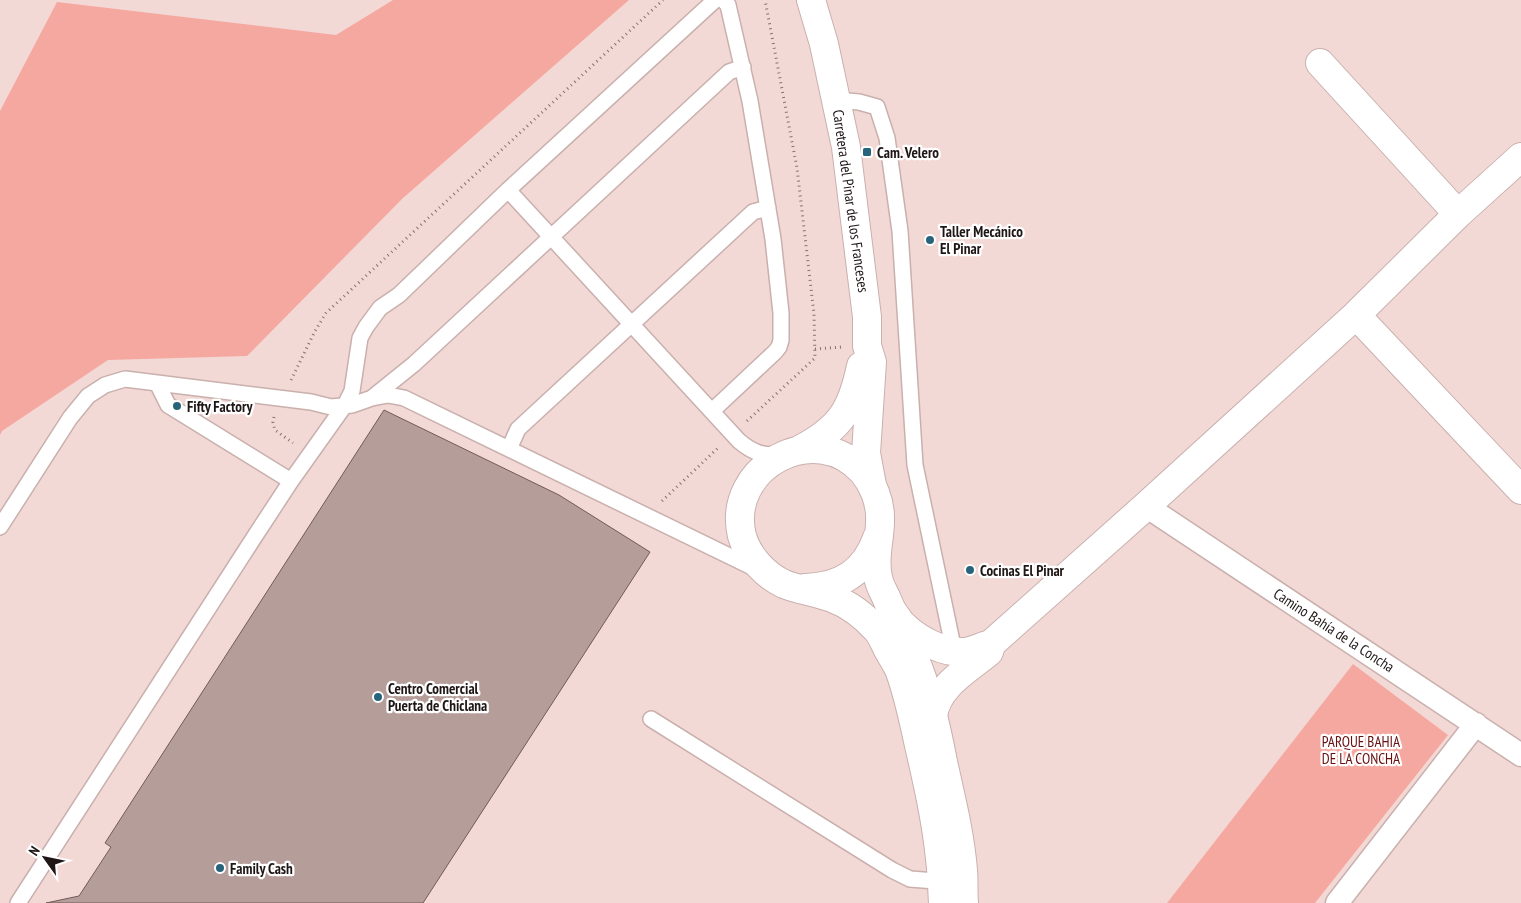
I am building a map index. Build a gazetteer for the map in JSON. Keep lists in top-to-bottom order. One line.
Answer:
{"streets":{"street":["Carretera del Pinar de los Franceses","Camino Bahía de la Concha"]},"parks":["PARQUE BAHIA DE LA CONCHA"],"places":{"transit":["Cam. Velero"],"other":["Taller Mecánico El Pinar","Fifty Factory","Cocinas El Pinar","Centro Comercial Puerta de Chiclana","Family Cash"]},"north":"top left"}
